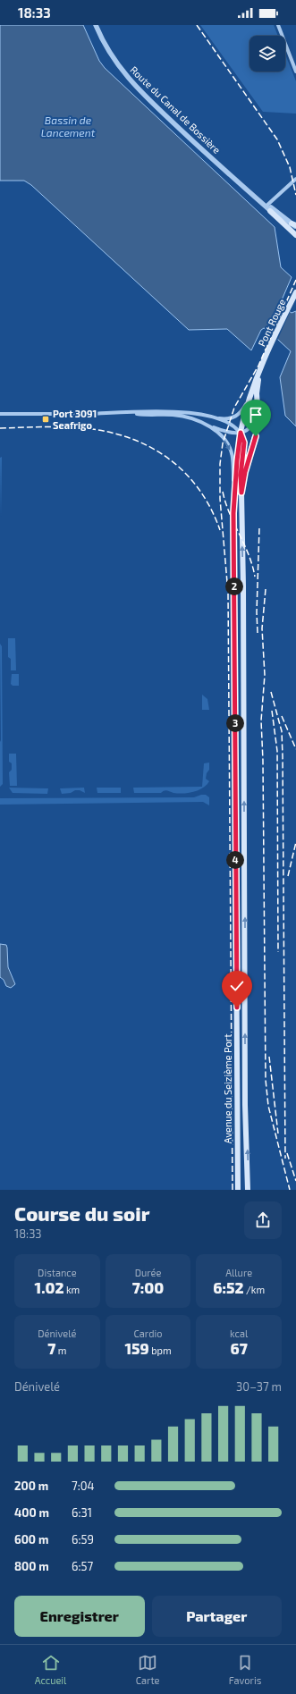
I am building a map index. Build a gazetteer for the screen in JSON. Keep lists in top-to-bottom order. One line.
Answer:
{"streets":{"main road":["Pont Rouge","Avenue du Seizième Port"],"street":["Route du Canal de Bossière"]},"crossings":[["Pont Rouge","Avenue du Seizième Port"]],"water":["Bassin de Lancement"],"places":{"transit":["Port 3091 Seafrigo"]},"page":{"status":"18:33","pins":["2","3","4"],"heading":["Course du soir","18:33"],"stats":[["Distance","1.02 km"],["Durée","7:00"],["Allure","6:52 /km"],["Dénivelé","7 m"],["Cardio","159 bpm"],["kcal","67"]],"chart":["Dénivelé","30–37 m"],"list":[{"name":"200 m","note":"7:04"},{"name":"400 m","note":"6:31"},{"name":"600 m","note":"6:59"},{"name":"800 m","note":"6:57"}],"buttons":["Enregistrer","Partager"],"tabs":["Accueil","Carte","Favoris"]}}
